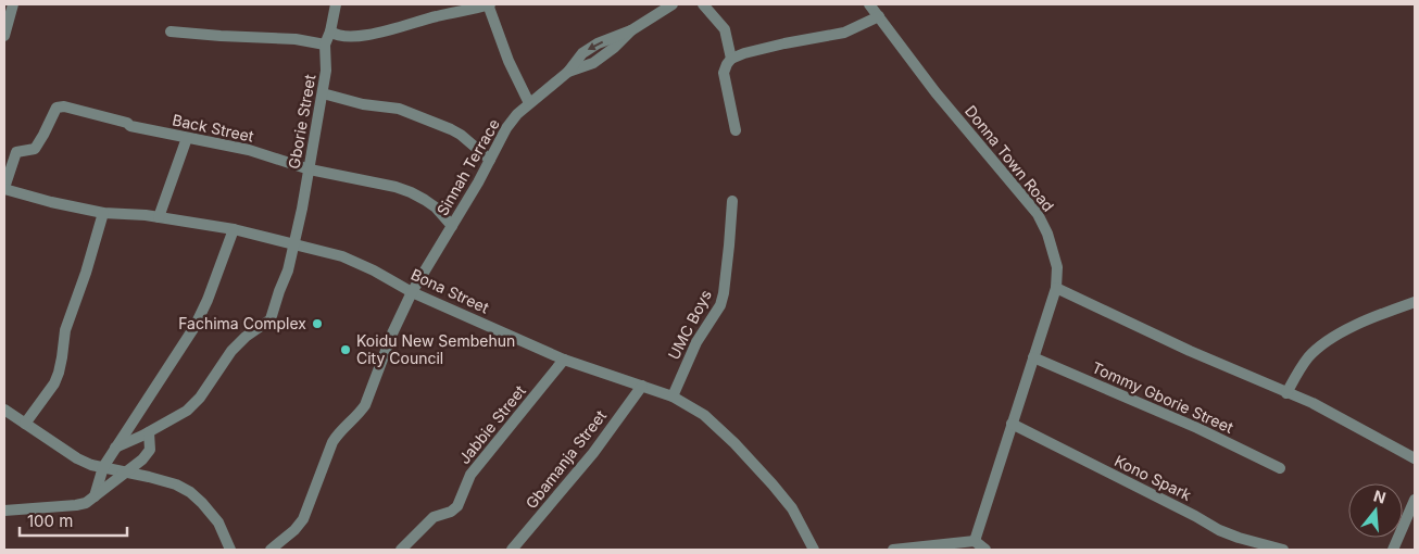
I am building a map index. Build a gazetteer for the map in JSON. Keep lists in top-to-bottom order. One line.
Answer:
{"streets":{"street":["Gborie Street","Back Street","Donna Town Road","Sinnah Terrace","Bona Street","UMC Boys","Tommy Gborie Street","Jabbie Street","Gbamanja Street","Kono Spark"]},"crossings":[["Gborie Street","Back Street"],["Gborie Street","Bona Street"],["Back Street","Sinnah Terrace"],["Back Street","Bona Street"],["Donna Town Road","Tommy Gborie Street"],["Donna Town Road","Kono Spark"],["Sinnah Terrace","Bona Street"],["Bona Street","UMC Boys"],["Bona Street","Jabbie Street"],["Bona Street","Gbamanja Street"]],"places":["Fachima Complex","Koidu New Sembehun City Council"],"scale_bar":"100 m","north":"top"}
